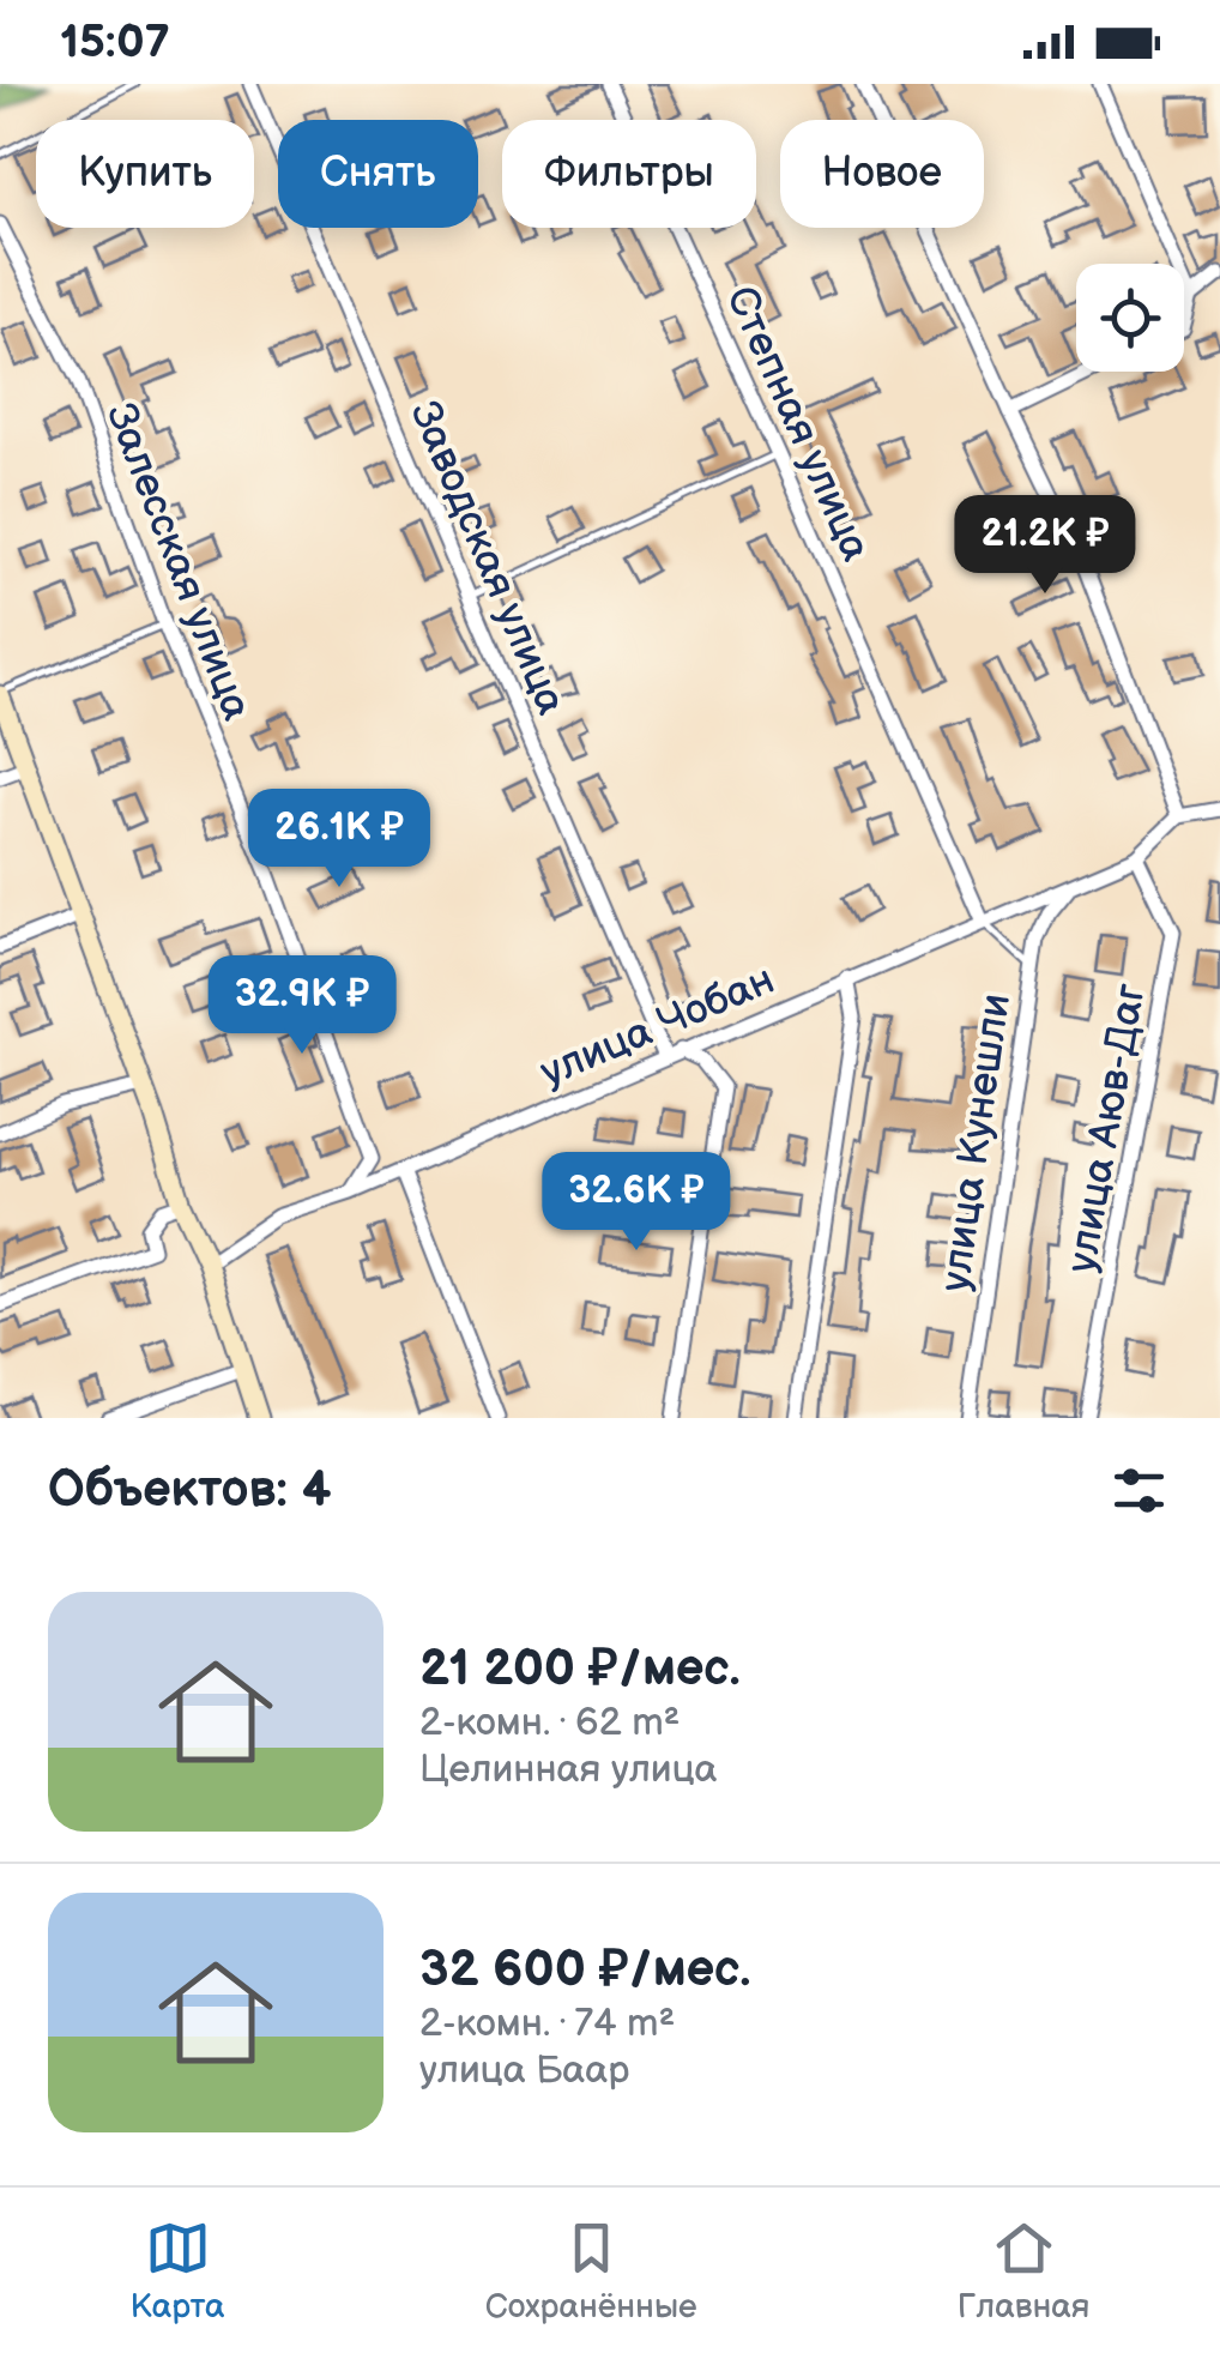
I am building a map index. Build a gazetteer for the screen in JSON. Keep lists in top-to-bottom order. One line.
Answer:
{"streets":{"street":["Степная улица","Заводская улица","Залесская улица","улица Чобан","улица Аюв-Даг","улица Кунешли"]},"crossings":[["Степная улица","улица Чобан"],["Заводская улица","улица Чобан"],["Залесская улица","улица Чобан"],["улица Чобан","улица Аюв-Даг"],["улица Чобан","улица Кунешли"]],"page":{"status":"15:07","chip":["Купить","Снять","Фильтры","Новое"],"price":["21.2K ₽","26.1K ₽","32.9K ₽","32.6K ₽"],"heading":"Объектов: 4","list":[{"name":"21 200 ₽/мес.","note":"2-комн. · 62 m² · Целинная улица"},{"name":"32 600 ₽/мес.","note":"2-комн. · 74 m² · улица Баар"}],"tabs":["Карта","Сохранённые","Главная"]}}
